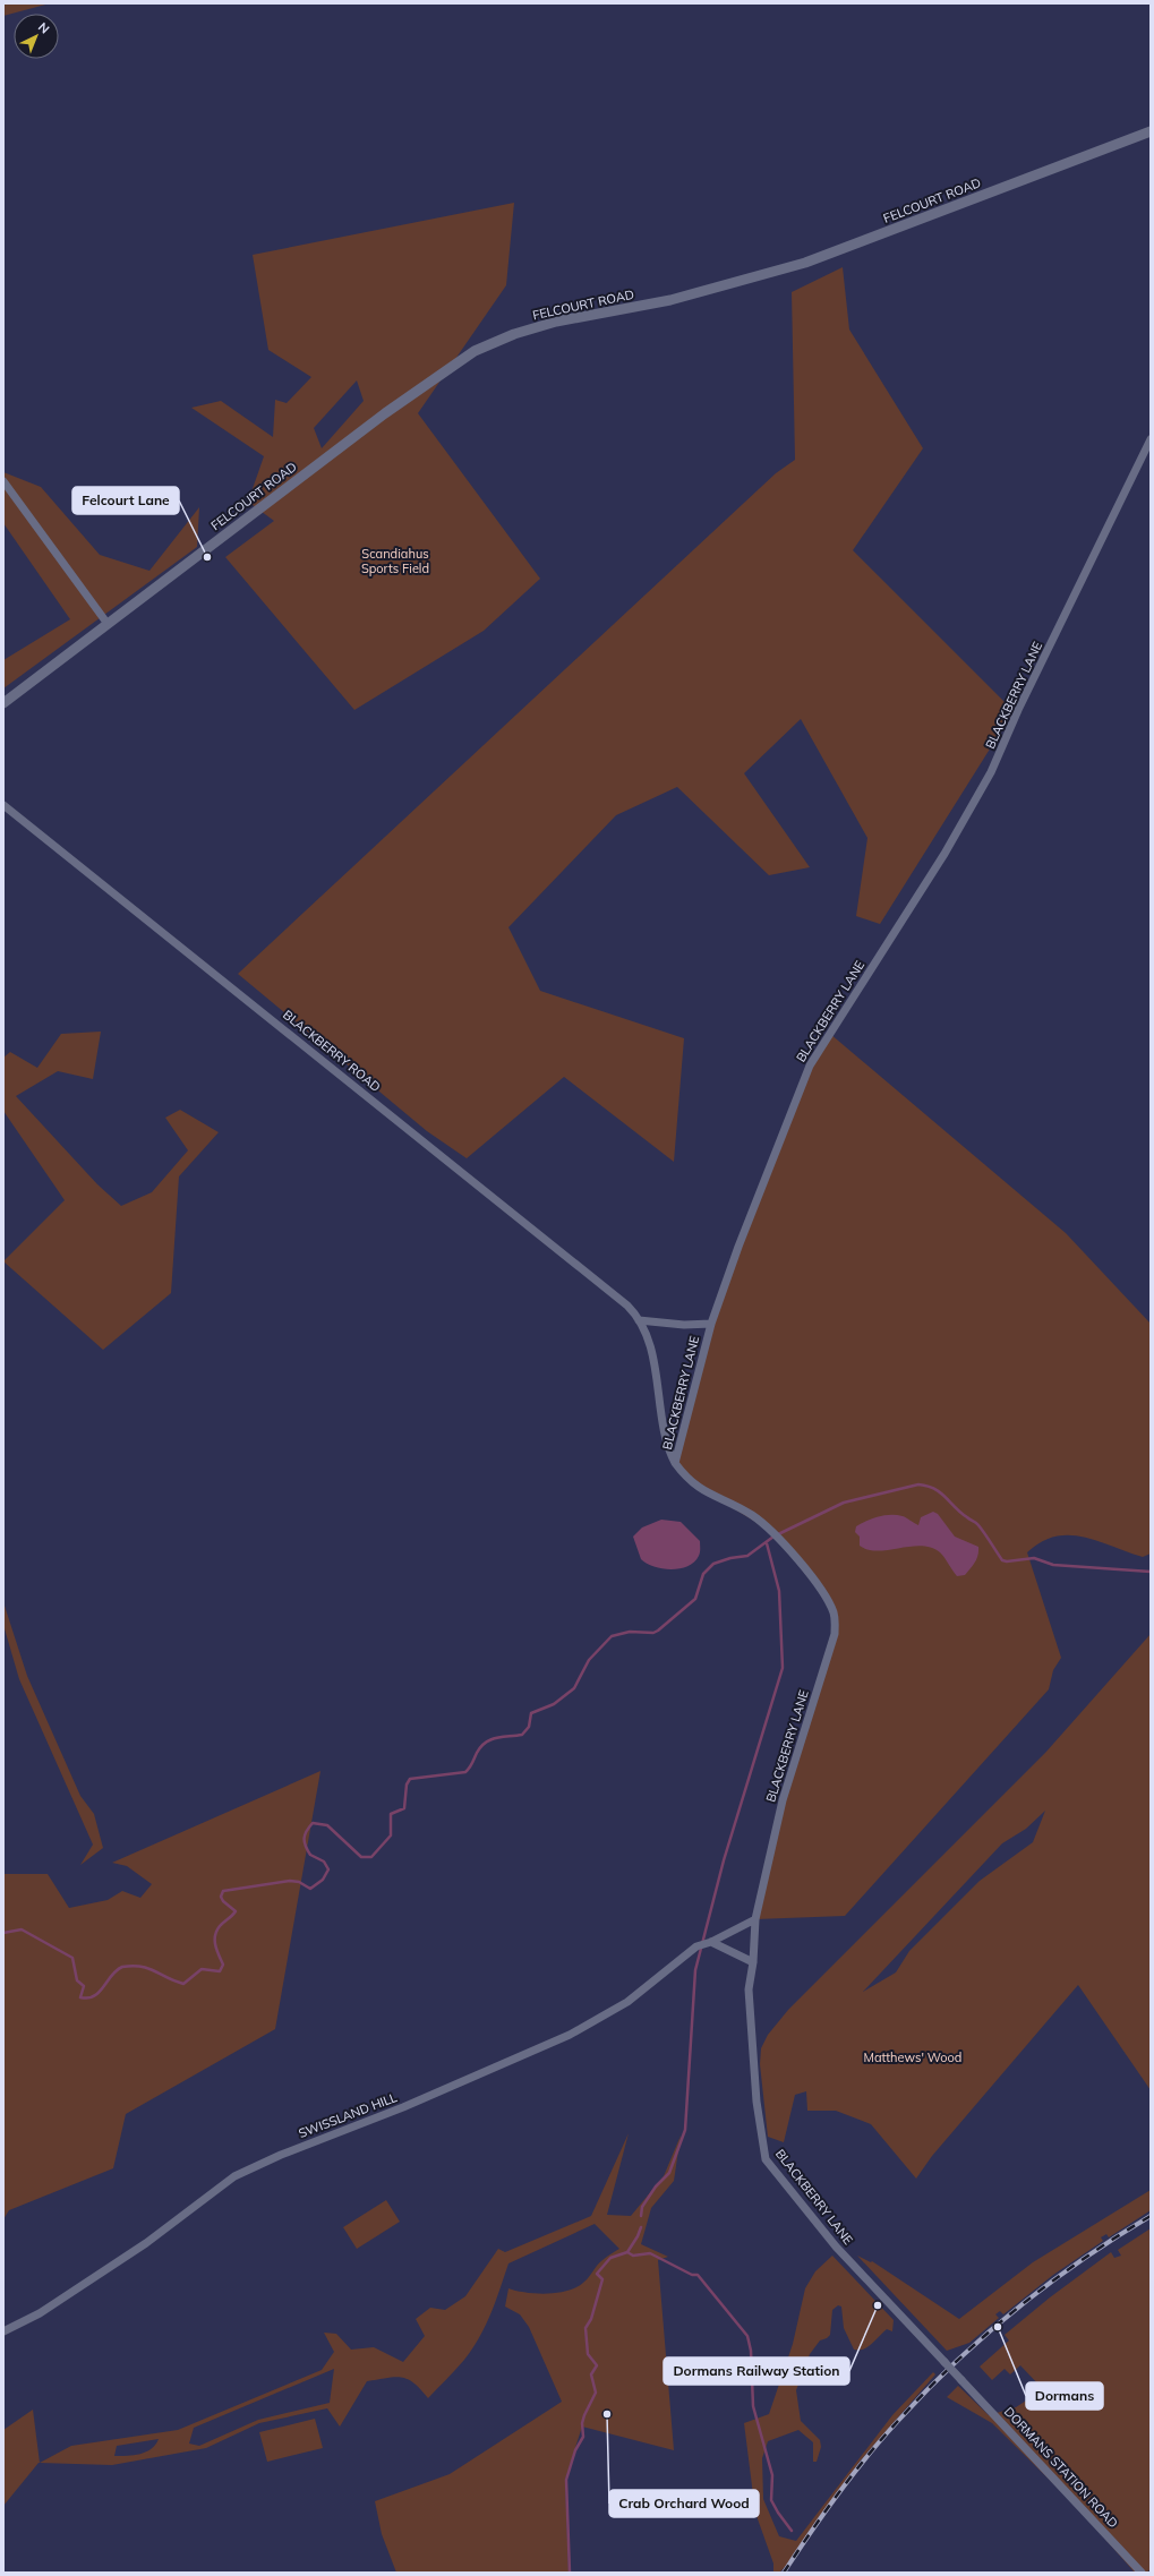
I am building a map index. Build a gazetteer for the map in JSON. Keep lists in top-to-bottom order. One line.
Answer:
{"streets":{"street":["FELCOURT ROAD","BLACKBERRY LANE","BLACKBERRY ROAD","SWISSLAND HILL","DORMANS STATION ROAD"]},"crossings":[["BLACKBERRY LANE","BLACKBERRY ROAD"],["BLACKBERRY LANE","SWISSLAND HILL"],["BLACKBERRY LANE","DORMANS STATION ROAD"]],"parks":["Scandiahus Sports Field","Matthews' Wood"],"places":["Felcourt Lane","Dormans Railway Station","Dormans","Crab Orchard Wood"],"north":"top right"}
